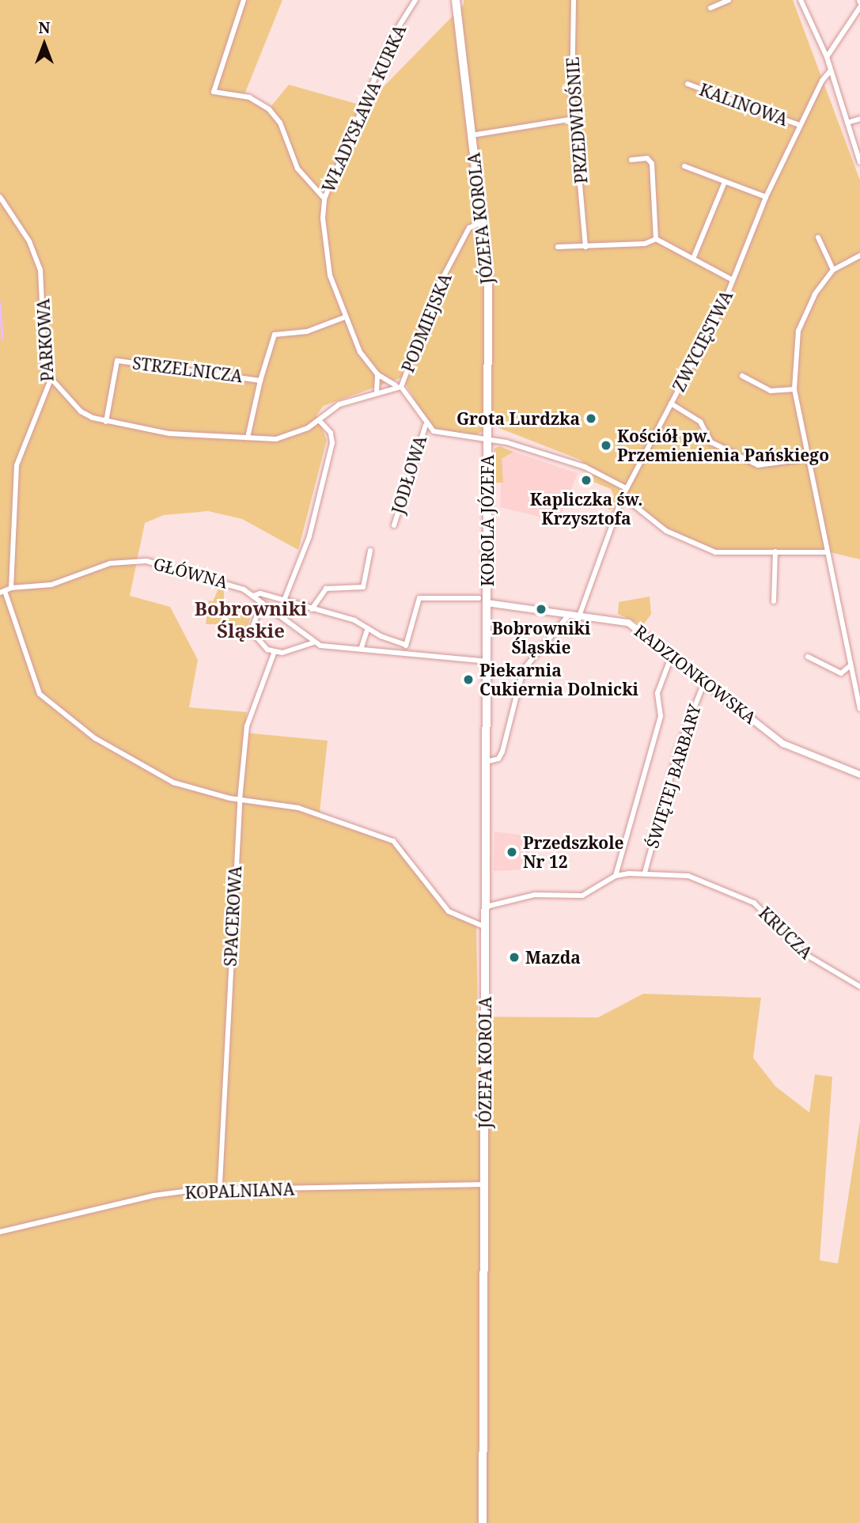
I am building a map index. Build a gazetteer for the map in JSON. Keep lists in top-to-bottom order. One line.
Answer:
{"streets":{"highway":["JÓZEFA KOROLA","KOROLA JÓZEFA"],"street":["KALINOWA","WŁADYSŁAWA KURKA","PRZEDWIOŚNIE","PODMIEJSKA","PARKOWA","ZWYCIĘSTWA","STRZELNICZA","JODŁOWA","GŁÓWNA","RADZIONKOWSKA","ŚWIĘTEJ BARBARY","SPACEROWA","KRUCZA","KOPALNIANA"]},"crossings":[["KALINOWA","ZWYCIĘSTWA"],["WŁADYSŁAWA KURKA","PODMIEJSKA"],["JÓZEFA KOROLA","PODMIEJSKA"],["JÓZEFA KOROLA","KOROLA JÓZEFA"],["JÓZEFA KOROLA","GŁÓWNA"],["JÓZEFA KOROLA","RADZIONKOWSKA"],["JÓZEFA KOROLA","KRUCZA"],["JÓZEFA KOROLA","KOPALNIANA"],["PARKOWA","GŁÓWNA"],["ZWYCIĘSTWA","RADZIONKOWSKA"],["KOROLA JÓZEFA","RADZIONKOWSKA"],["RADZIONKOWSKA","ŚWIĘTEJ BARBARY"],["ŚWIĘTEJ BARBARY","KRUCZA"]],"districts":["Bobrowniki Śląskie"],"places":["Grota Lurdzka","Kościół pw. Przemienienia Pańskiego","Kapliczka św. Krzysztofa","Bobrowniki Śląskie","Piekarnia Cukiernia Dolnicki","Przedszkole Nr 12","Mazda"],"north":"top"}
